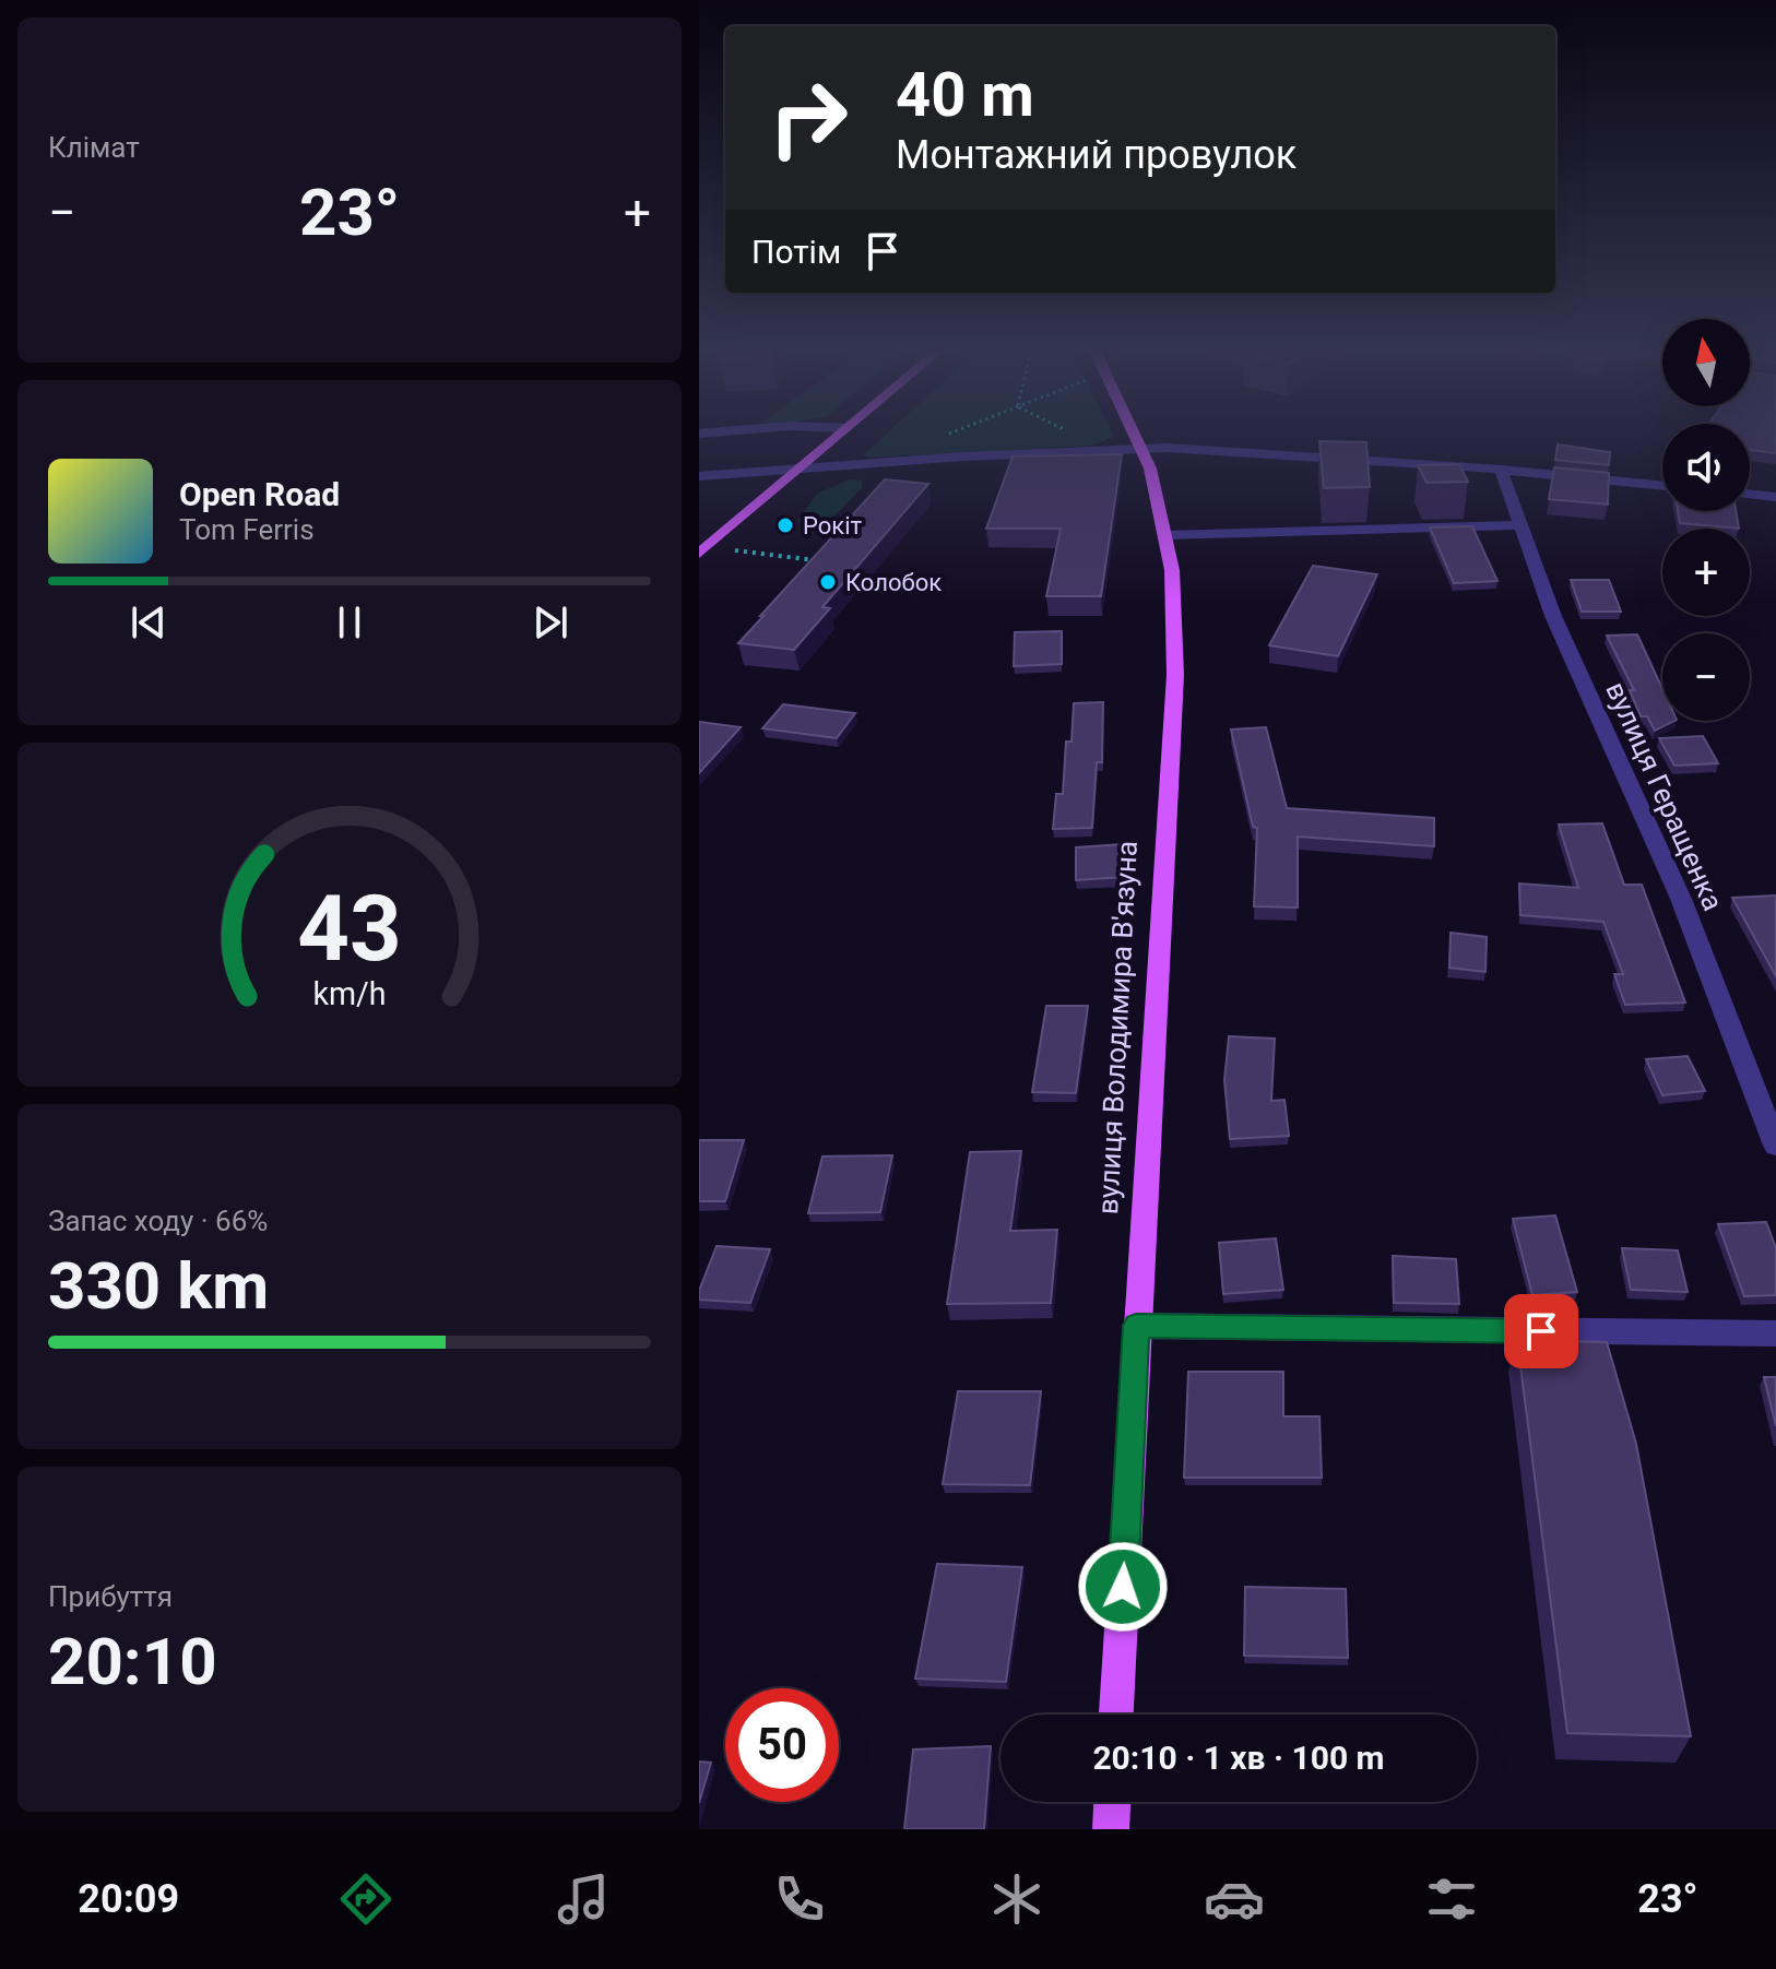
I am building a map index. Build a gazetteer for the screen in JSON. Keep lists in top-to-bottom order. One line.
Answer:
{"streets":{"main road":["вулиця Володимира В'язуна"],"street":["вулиця Геращенка"]},"places":["Рокіт","Колобок"],"north":"top","page":{"tile":["Клімат",["Запас ходу · 66%","330 km"],["Прибуття","20:10"]],"turn":["40 m","Монтажний провулок"],"heat":["−","23°","+"],"then":"Потім","map_buttons":["+","−"],"song":["Open Road","Tom Ferris"],"limit":"50","trip":"20:10 · 1 хв · 100 m","tabs":["20:09","23°"],"gauge":["43","km/h"]}}
